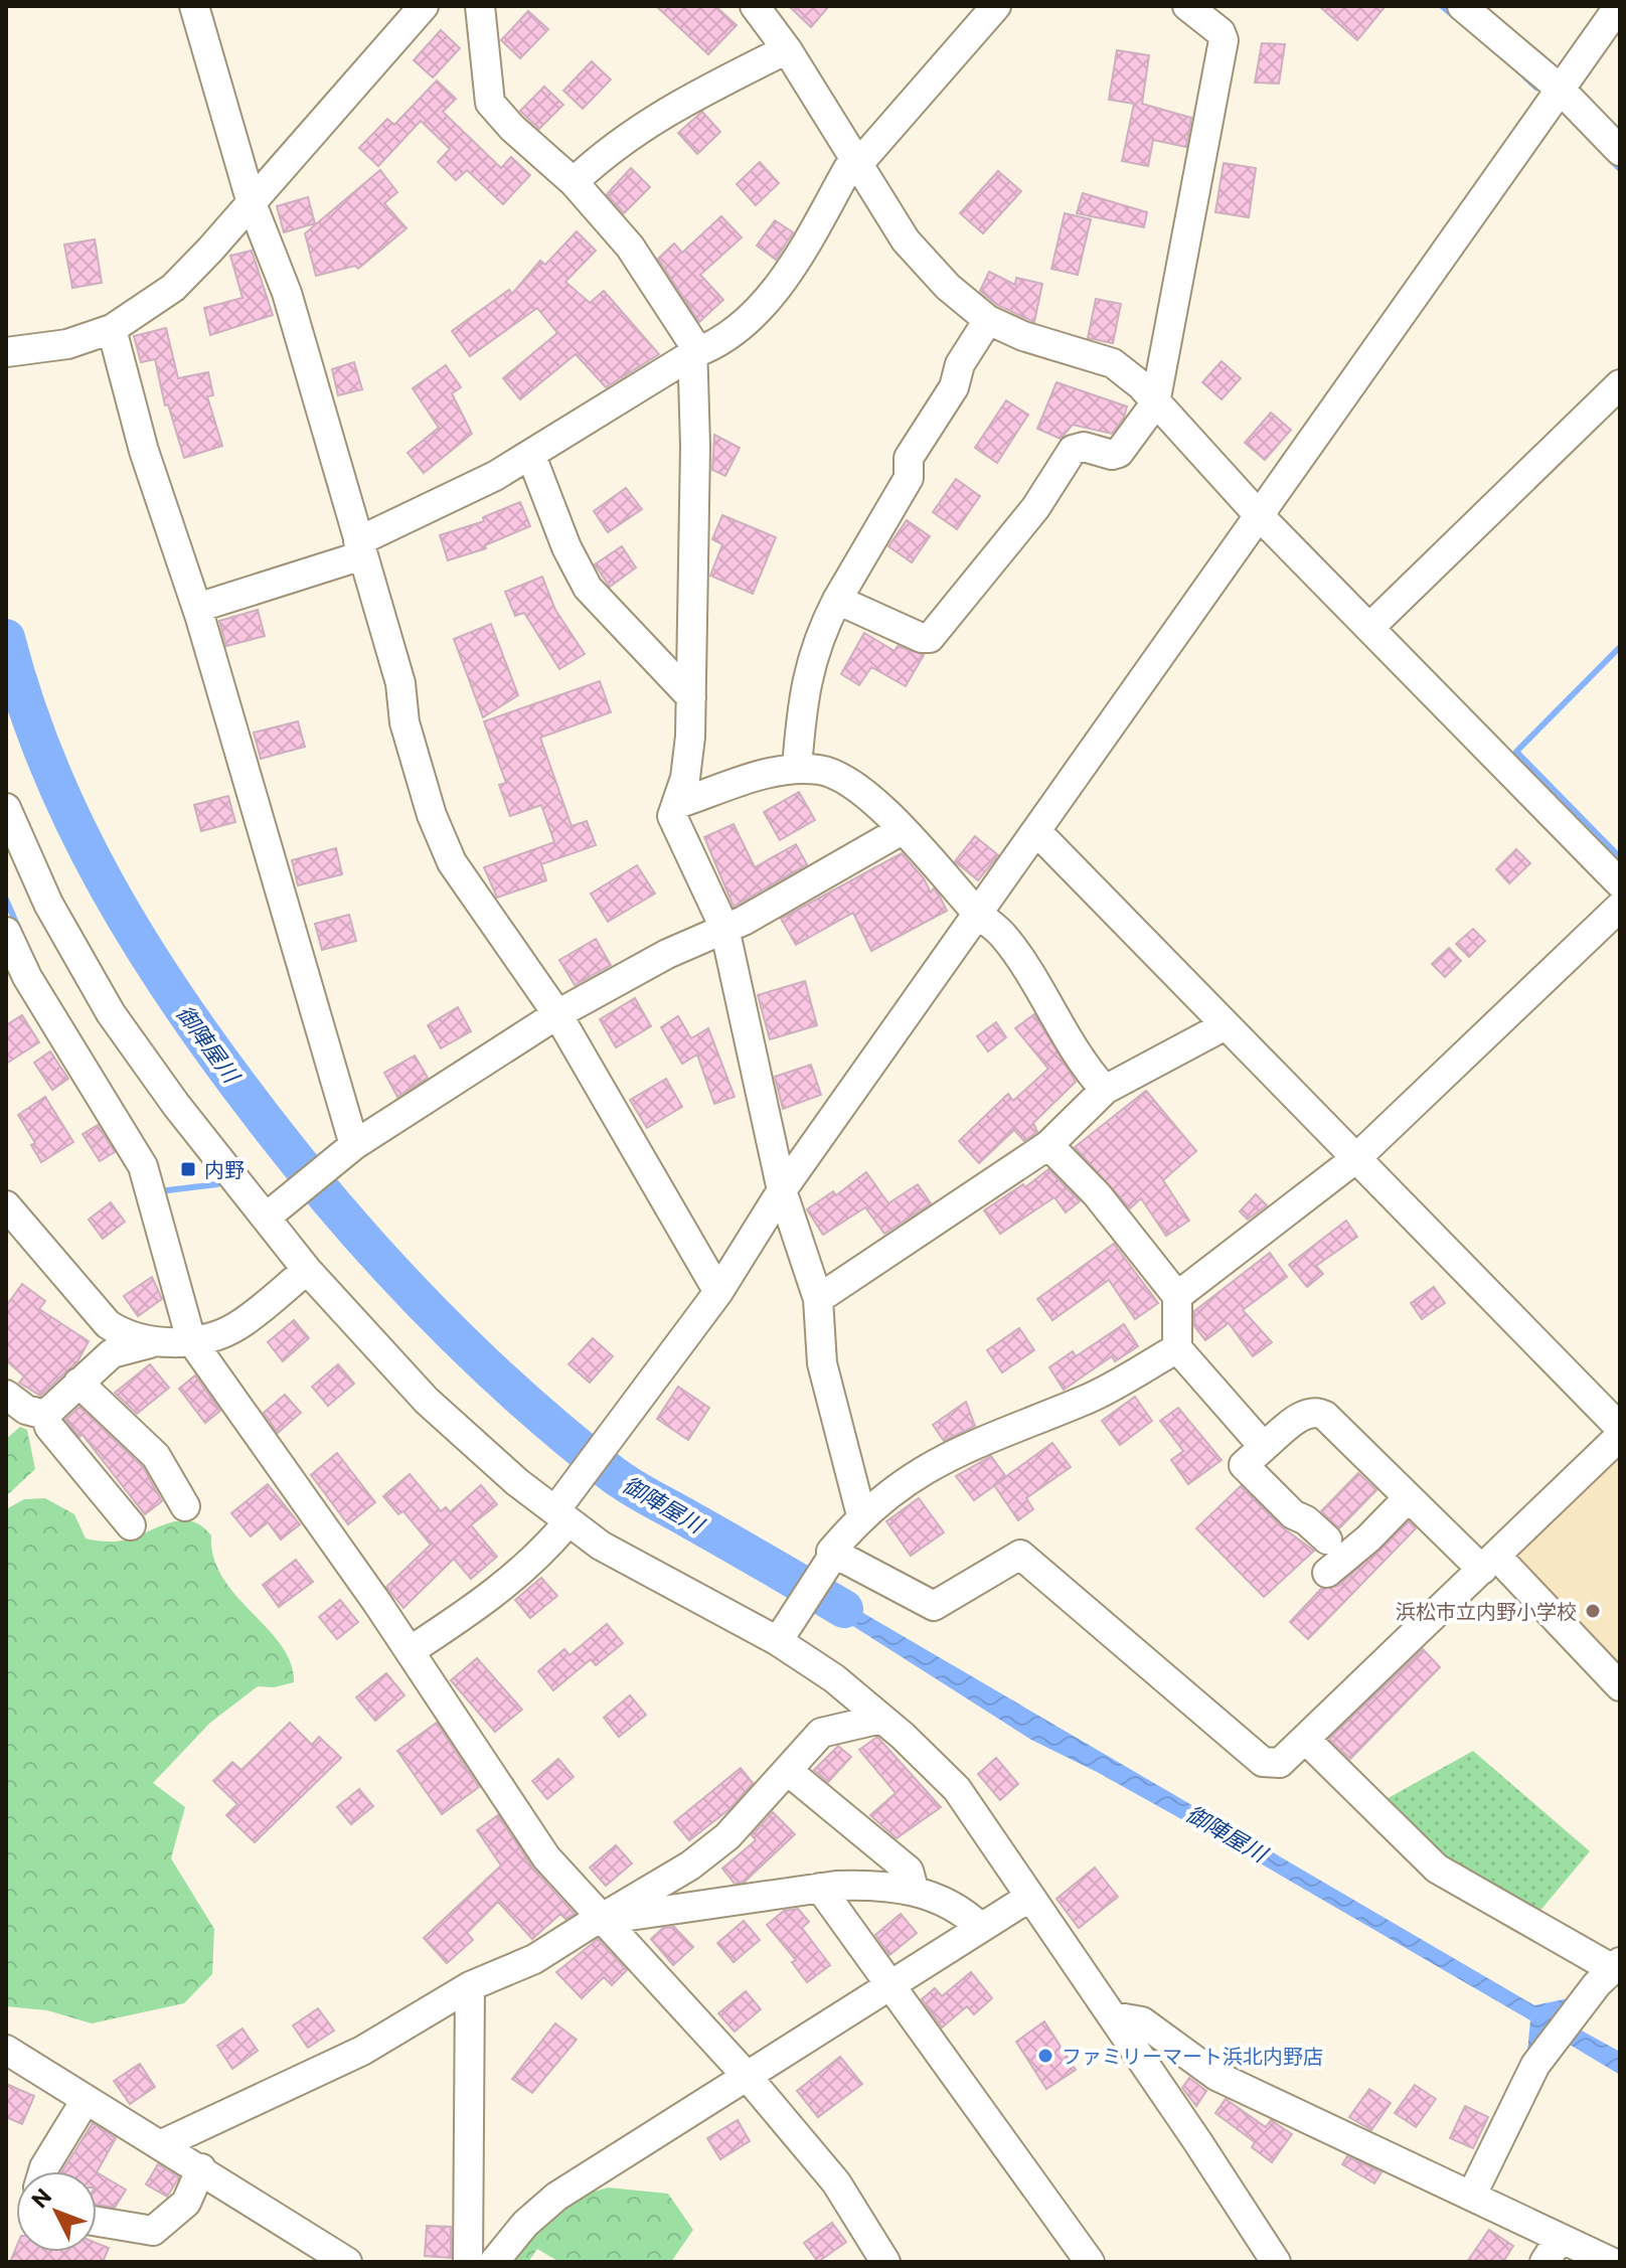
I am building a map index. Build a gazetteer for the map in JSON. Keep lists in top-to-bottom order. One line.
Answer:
{"water":["御陣屋川"],"places":{"transit":["内野"],"other":["浜松市立内野小学校","ファミリーマート浜北内野店"]},"north":"top left"}
